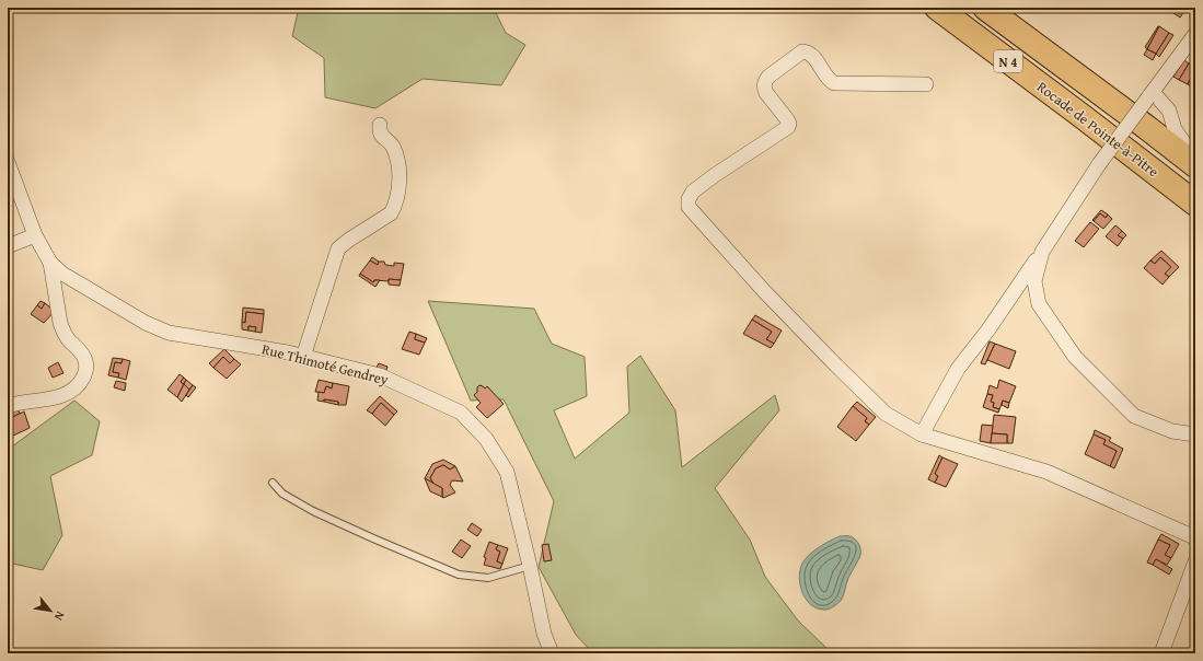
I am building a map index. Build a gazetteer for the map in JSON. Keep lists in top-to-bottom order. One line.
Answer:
{"streets":{"highway":["N 4","Rocade de Pointe-à-Pitre"],"street":["Rue Thimoté Gendrey"]},"north":"bottom right"}
